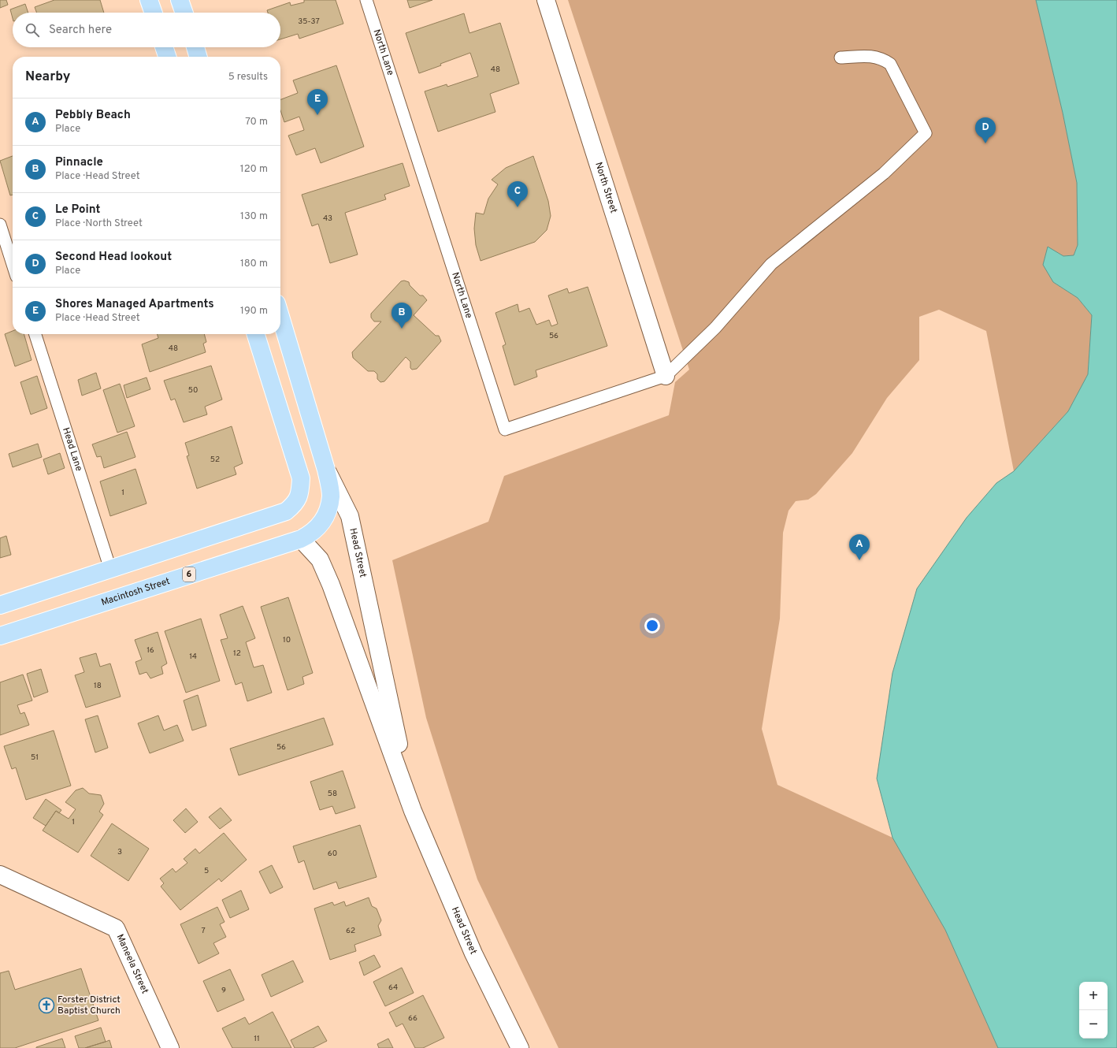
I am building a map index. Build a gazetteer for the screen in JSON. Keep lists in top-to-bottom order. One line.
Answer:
{"streets":{"main road":["Head Street","6","Macintosh Street"],"street":["North Street","Maneela Street"],"lane":["North Lane","Head Lane"]},"crossings":[["North Lane","North Street"],["Head Street","Macintosh Street"]],"places":{"church":["Forster District Baptist Church"]},"house_numbers":["35-37","48","43","56","48","50","52","1","10","16","12","14","18","56","51","58","1","3","60","5","7","62","64","9","66","11"],"page":{"search":"Search here","heading":["Nearby","5 results"],"pins":["E","D","C","B","A"],"list":[{"mark":"A","name":"Pebbly Beach","note":"Place","value":"70 m"},{"mark":"B","name":"Pinnacle","note":"Place · Head Street","value":"120 m"},{"mark":"C","name":"Le Point","note":"Place · North Street","value":"130 m"},{"mark":"D","name":"Second Head lookout","note":"Place","value":"180 m"},{"mark":"E","name":"Shores Managed Apartments","note":"Place · Head Street","value":"190 m"}],"map_buttons":["+","−"]}}
